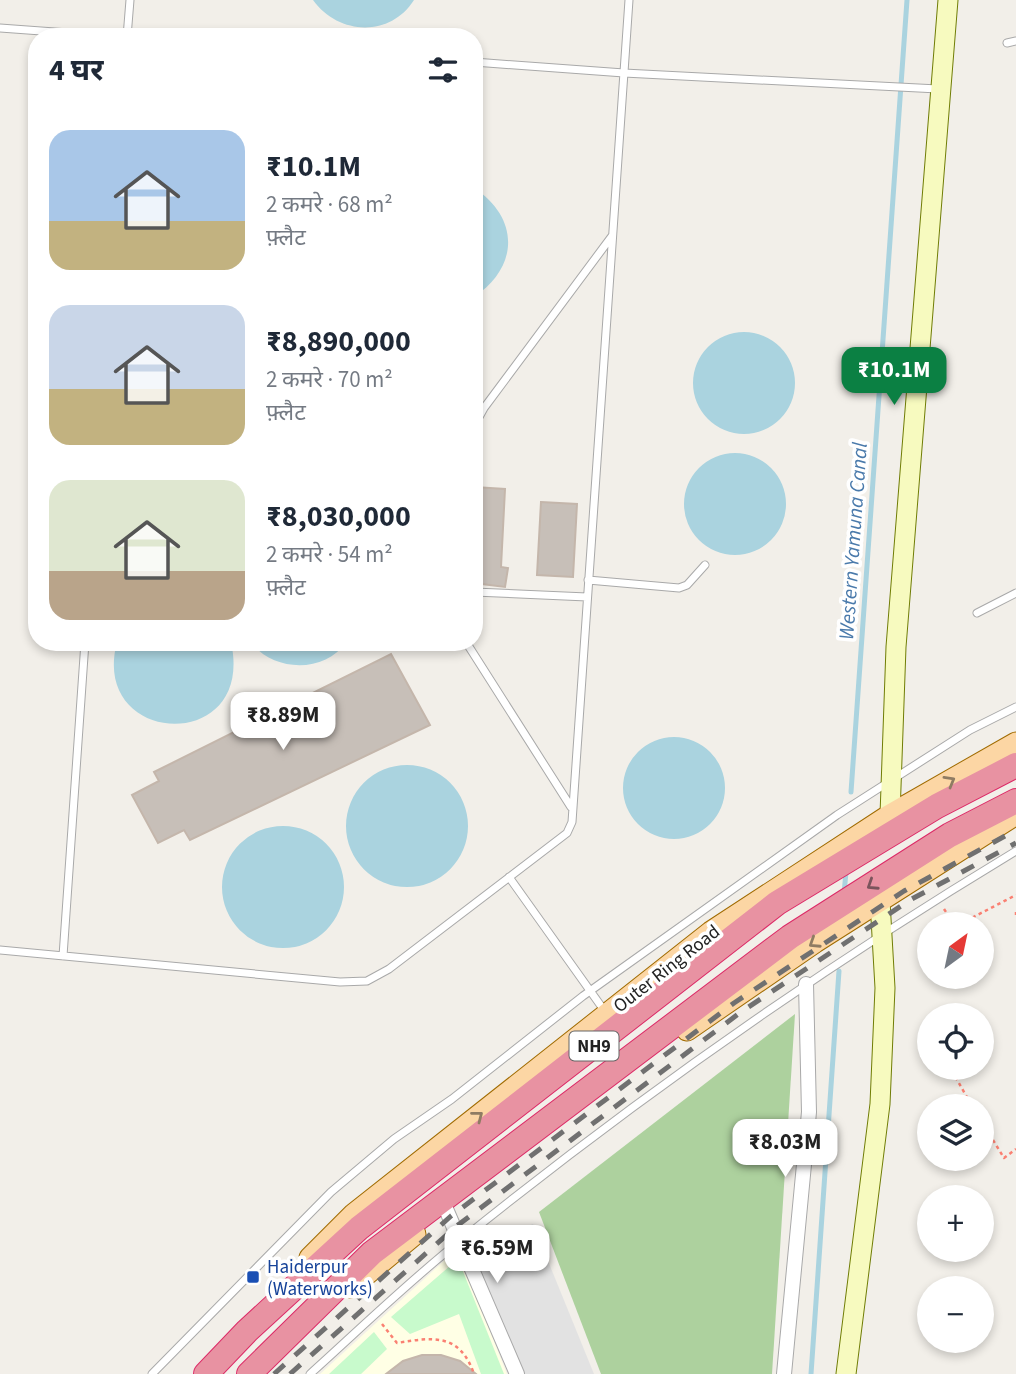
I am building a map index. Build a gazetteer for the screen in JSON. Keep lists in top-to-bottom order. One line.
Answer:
{"streets":{"highway":["Outer Ring Road","NH9"]},"water":["Western Yamuna Canal"],"places":{"transit":["Haiderpur (Waterworks)"]},"north":"top right","page":{"heading":"4 घर","list":[{"name":"₹10.1M","note":"2 कमरे · 68 m² · फ़्लैट"},{"name":"₹8,890,000","note":"2 कमरे · 70 m² · फ़्लैट"},{"name":"₹8,030,000","note":"2 कमरे · 54 m² · फ़्लैट"}],"price":["₹10.1M","₹8.89M","₹8.03M","₹6.59M"],"map_buttons":["+","−"]}}
